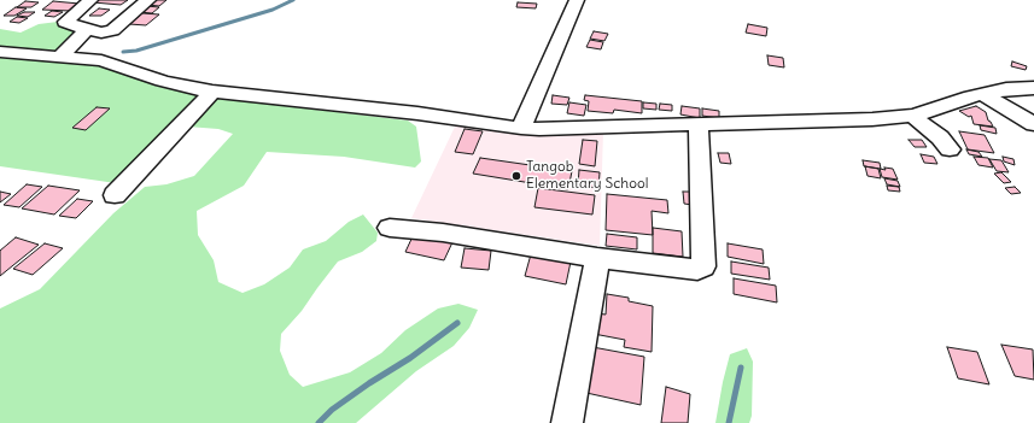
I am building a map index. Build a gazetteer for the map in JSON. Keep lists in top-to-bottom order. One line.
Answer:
{"places":["Tangob Elementary School"]}
